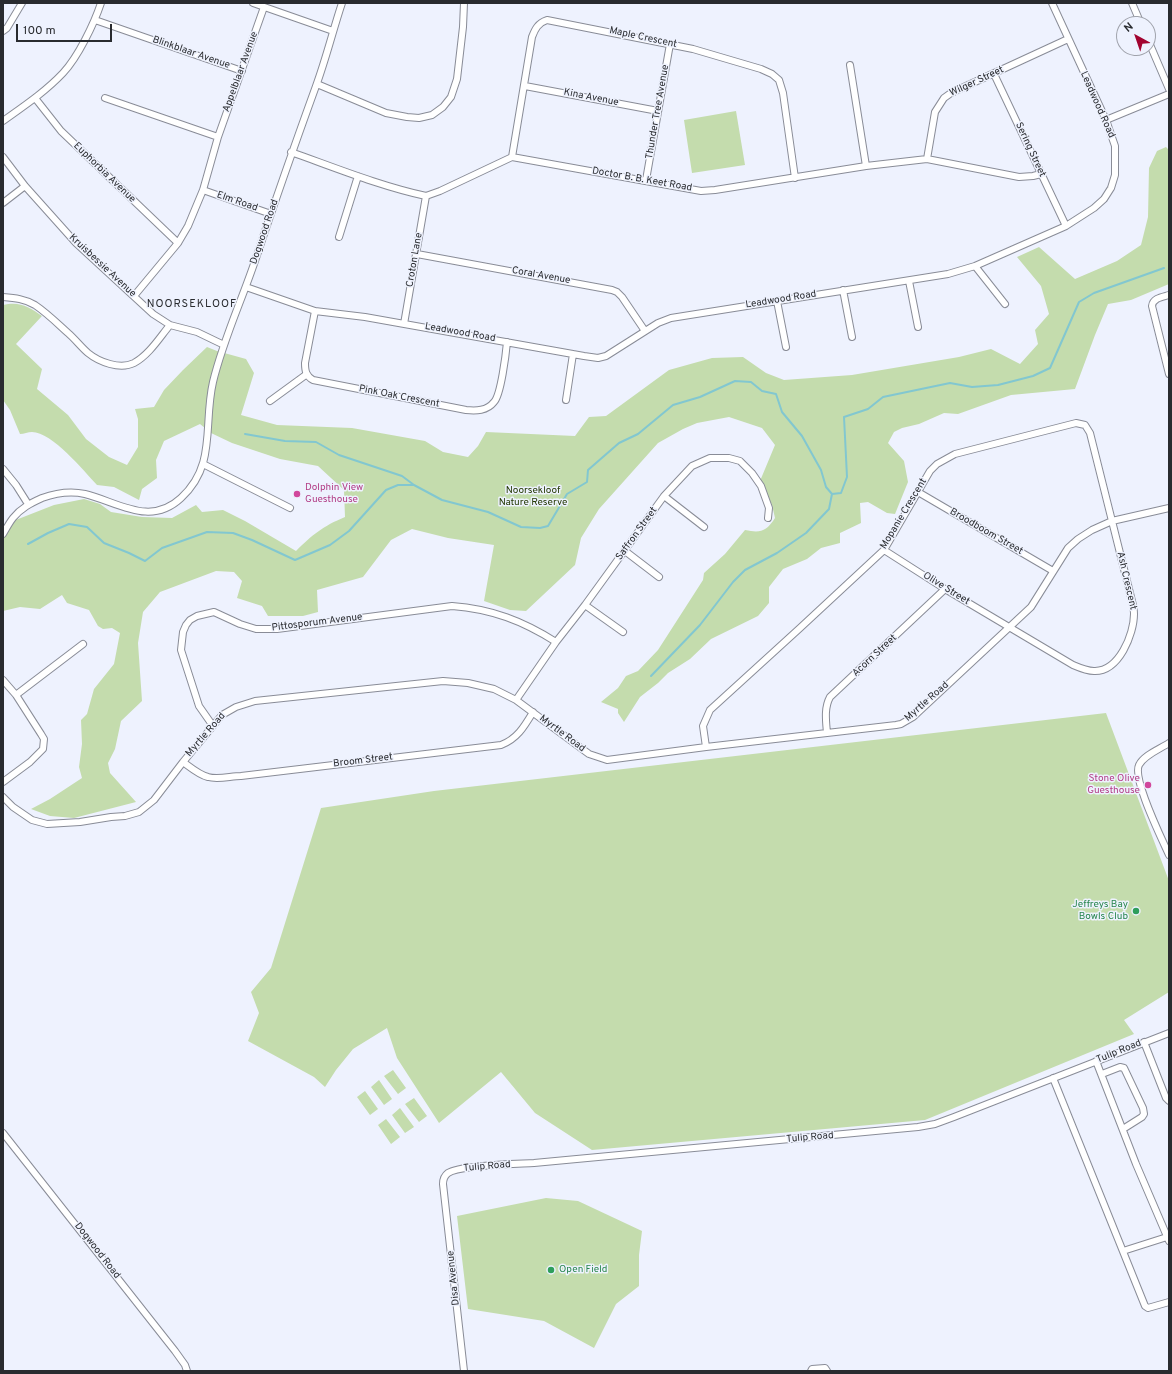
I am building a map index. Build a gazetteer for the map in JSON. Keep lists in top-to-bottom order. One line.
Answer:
{"streets":{"street":["Maple Crescent","Blinkblaar Avenue","Appelblaar Avenue","Wilger Street","Kina Avenue","Leadwood Road","Thunder Tree Avenue","Sering Street","Euphorbia Avenue","Doctor B. B. Keet Road","Elm Road","Dogwood Road","Croton Lane","Kruisbessie Avenue","Coral Avenue","Pink Oak Crescent","Mopanie Crescent","Broodboom Street","Saffron Street","Ash Crescent","Olive Street","Pittosporum Avenue","Acorn Street","Myrtle Road","Broom Street","Tulip Road","Disa Avenue"]},"crossings":[["Maple Crescent","Kina Avenue"],["Maple Crescent","Thunder Tree Avenue"],["Maple Crescent","Doctor B. B. Keet Road"],["Blinkblaar Avenue","Appelblaar Avenue"],["Appelblaar Avenue","Euphorbia Avenue"],["Appelblaar Avenue","Elm Road"],["Appelblaar Avenue","Kruisbessie Avenue"],["Wilger Street","Leadwood Road"],["Wilger Street","Sering Street"],["Wilger Street","Doctor B. B. Keet Road"],["Kina Avenue","Thunder Tree Avenue"],["Leadwood Road","Sering Street"],["Leadwood Road","Dogwood Road"],["Leadwood Road","Croton Lane"],["Leadwood Road","Coral Avenue"],["Leadwood Road","Pink Oak Crescent"],["Thunder Tree Avenue","Doctor B. B. Keet Road"],["Sering Street","Doctor B. B. Keet Road"],["Elm Road","Dogwood Road"],["Dogwood Road","Kruisbessie Avenue"],["Croton Lane","Coral Avenue"],["Mopanie Crescent","Broodboom Street"],["Mopanie Crescent","Ash Crescent"],["Mopanie Crescent","Olive Street"],["Mopanie Crescent","Myrtle Road"],["Broodboom Street","Myrtle Road"],["Saffron Street","Pittosporum Avenue"],["Saffron Street","Myrtle Road"],["Ash Crescent","Olive Street"],["Ash Crescent","Myrtle Road"],["Olive Street","Acorn Street"],["Olive Street","Myrtle Road"],["Pittosporum Avenue","Myrtle Road"],["Acorn Street","Myrtle Road"],["Myrtle Road","Broom Street"],["Tulip Road","Disa Avenue"]],"districts":["NOORSEKLOOF"],"parks":["Noorsekloof Nature Reserve"],"places":["Dolphin View Guesthouse","Stone Olive Guesthouse","Jeffreys Bay Bowls Club","Open Field"],"scale_bar":"100 m","north":"top left"}
